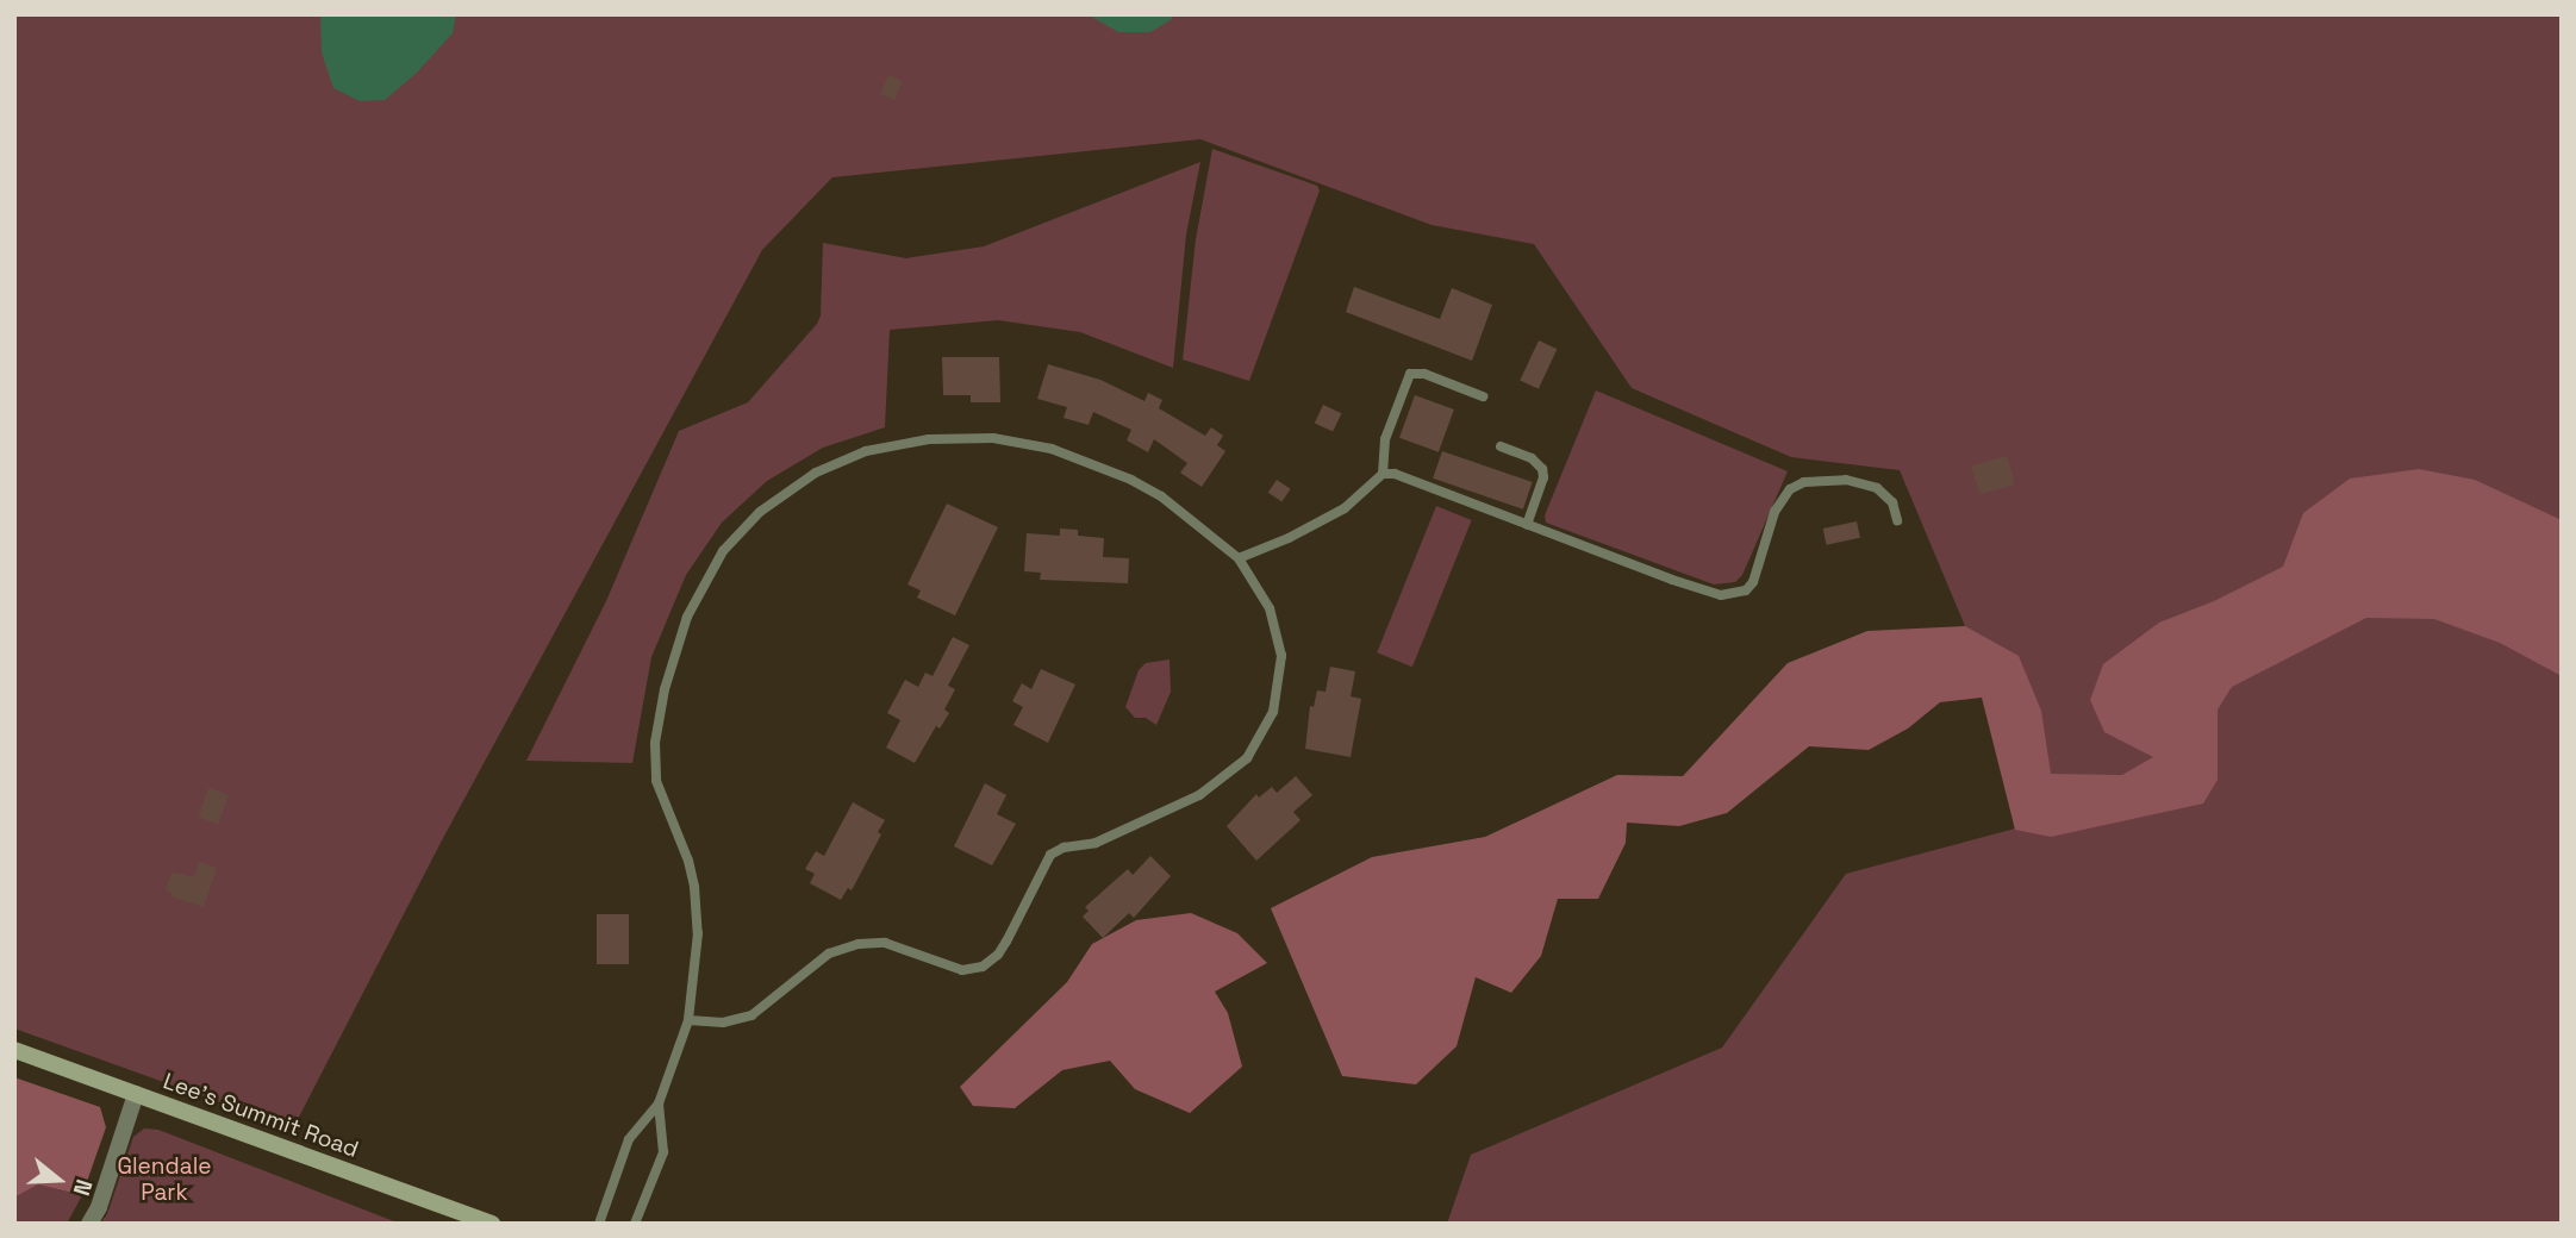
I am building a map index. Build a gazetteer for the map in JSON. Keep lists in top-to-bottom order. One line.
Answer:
{"streets":{"main road":["Lee's Summit Road"]},"parks":["Glendale Park"],"north":"right"}
